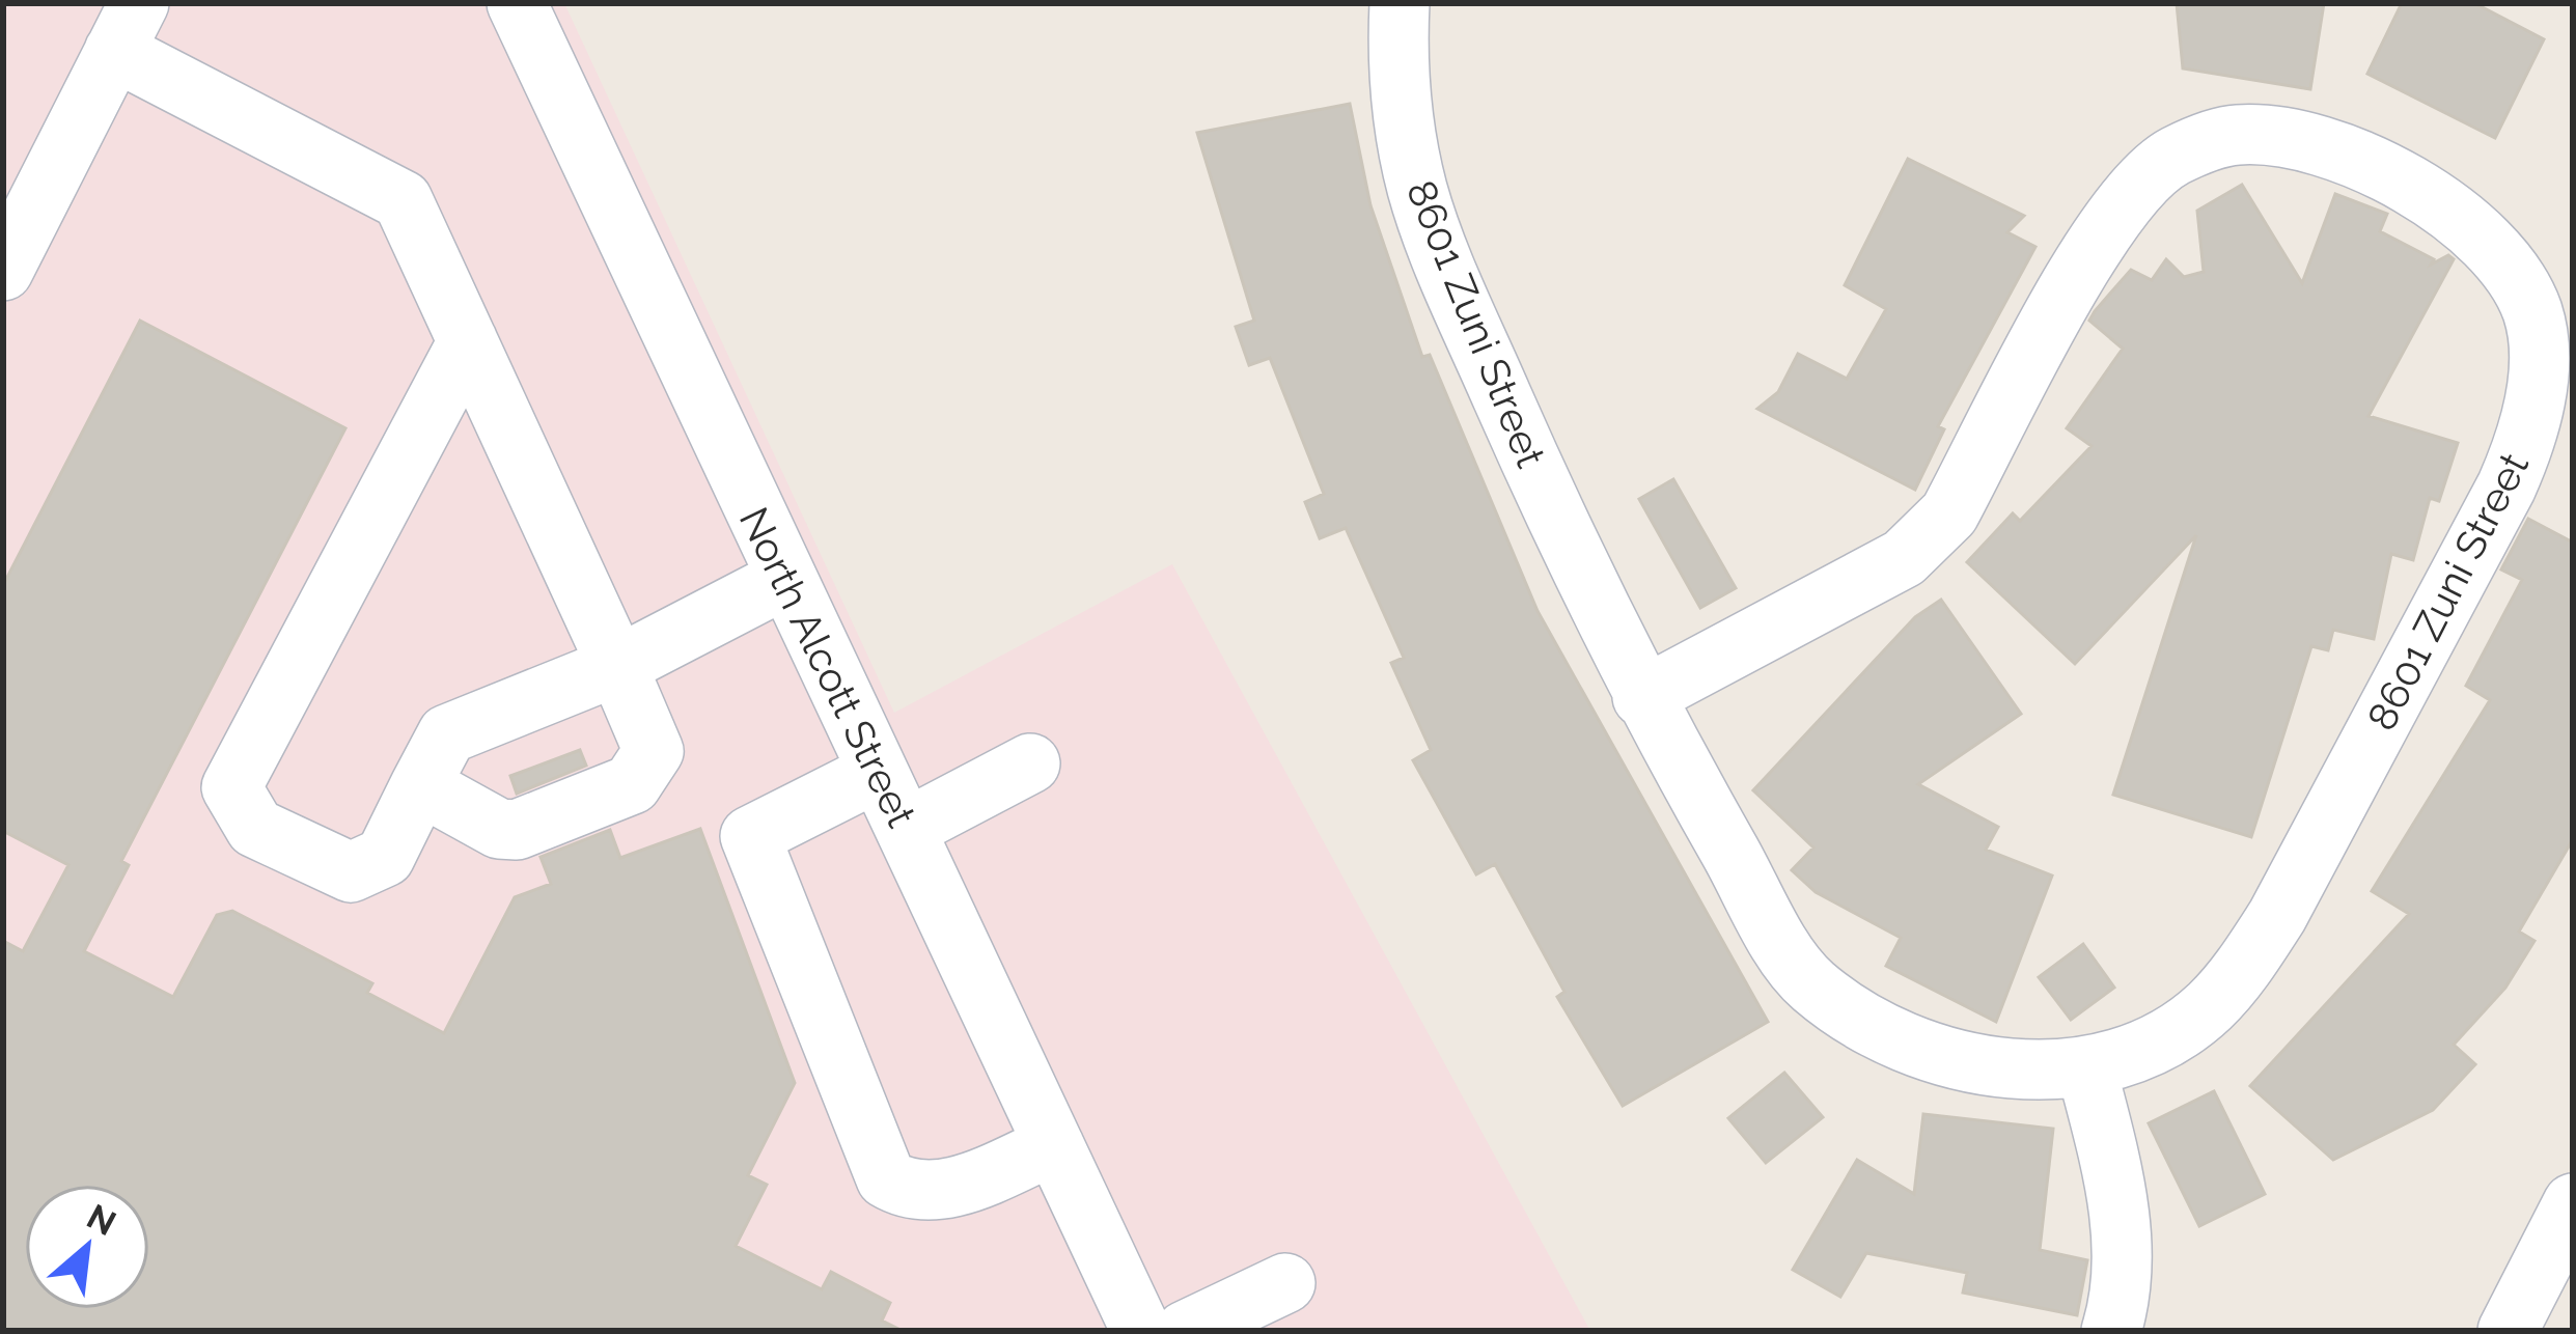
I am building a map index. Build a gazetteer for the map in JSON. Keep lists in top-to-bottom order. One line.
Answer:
{"streets":{"street":["8601 Zuni Street","North Alcott Street"]},"north":"top right"}
